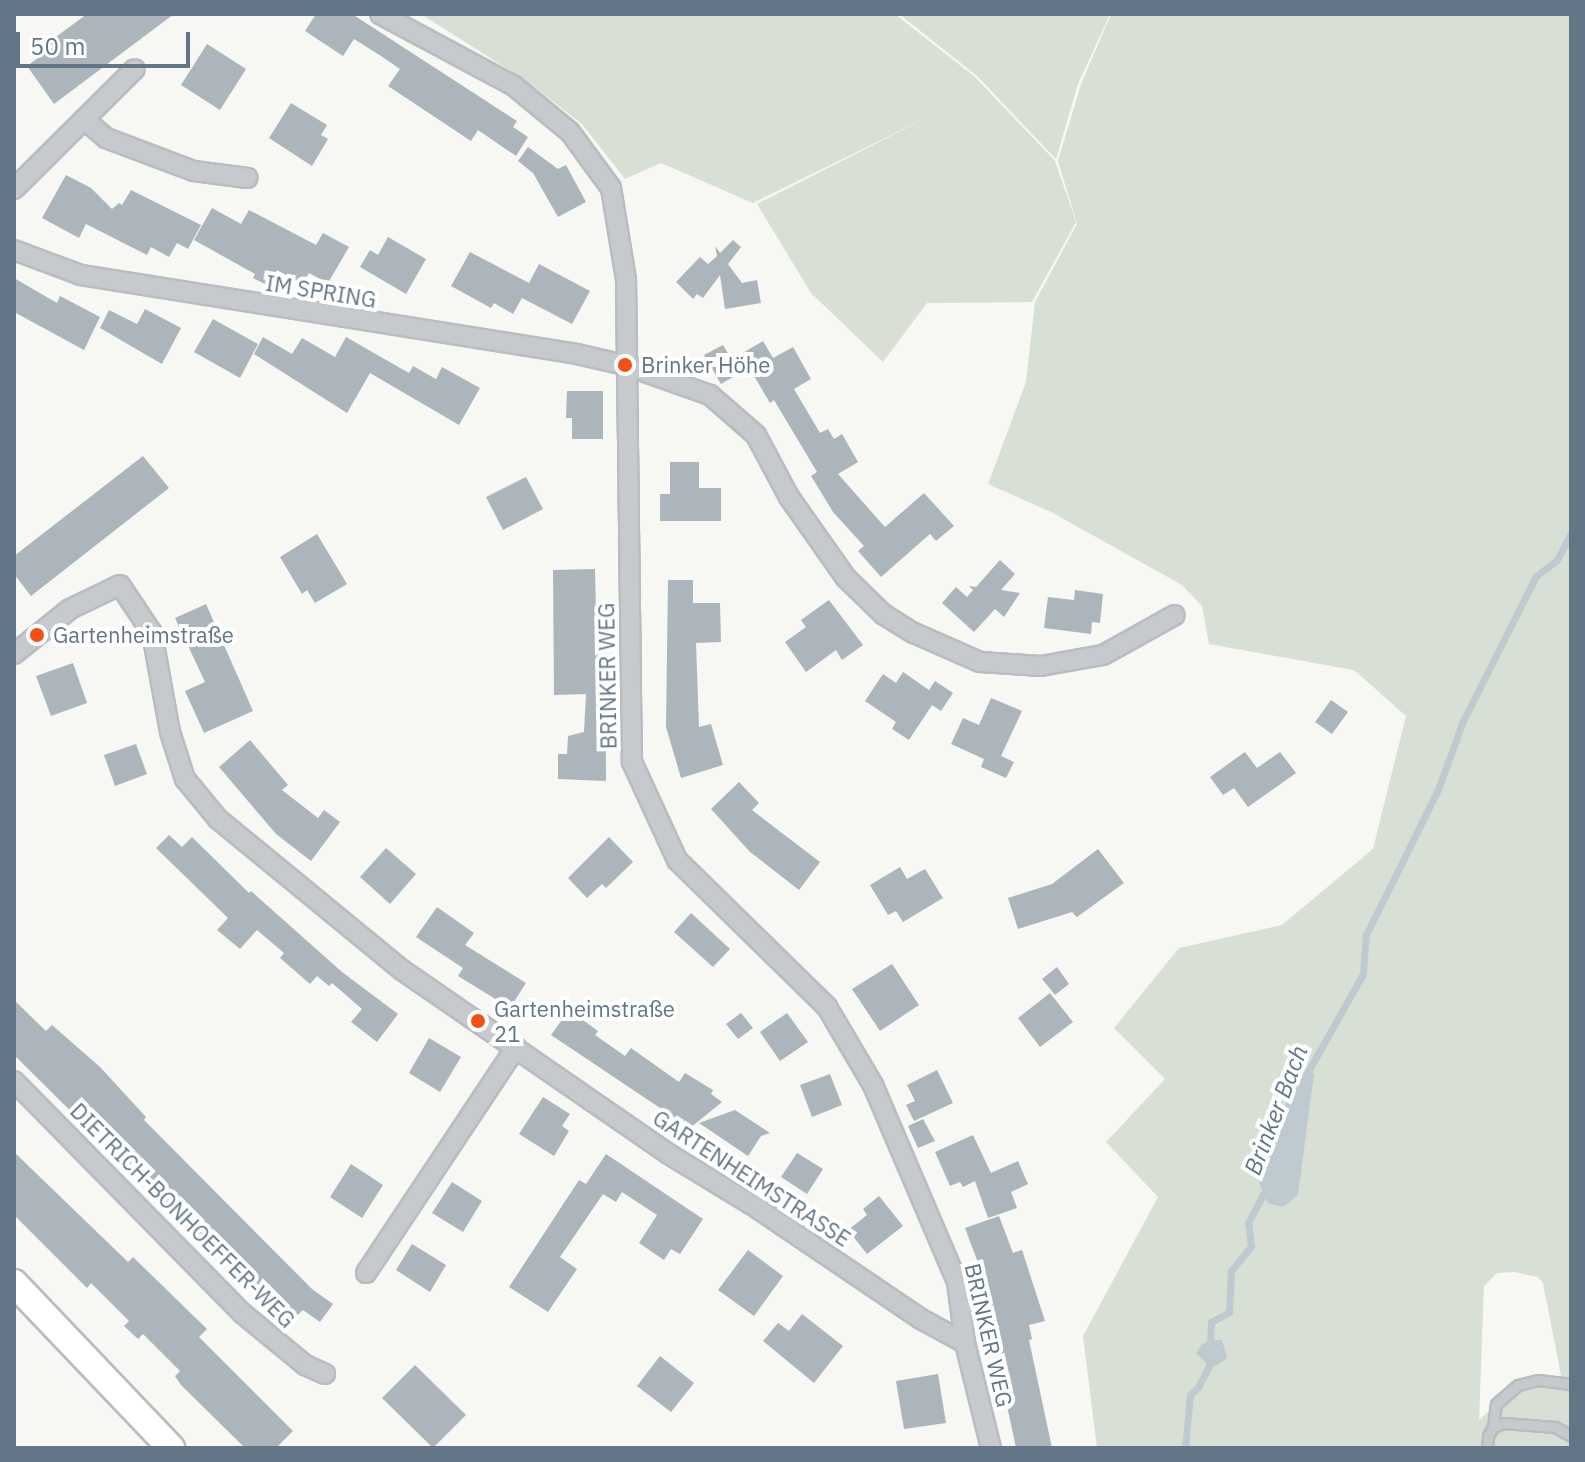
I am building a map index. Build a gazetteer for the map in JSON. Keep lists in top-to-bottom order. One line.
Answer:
{"streets":{"street":["IM SPRING","BRINKER WEG","GARTENHEIMSTRASSE","DIETRICH-BONHOEFFER-WEG"]},"crossings":[["IM SPRING","BRINKER WEG"],["BRINKER WEG","GARTENHEIMSTRASSE"]],"water":["Brinker Bach"],"places":["Brinker Höhe","Gartenheimstraße","Gartenheimstraße 21"],"scale_bar":"50 m"}
